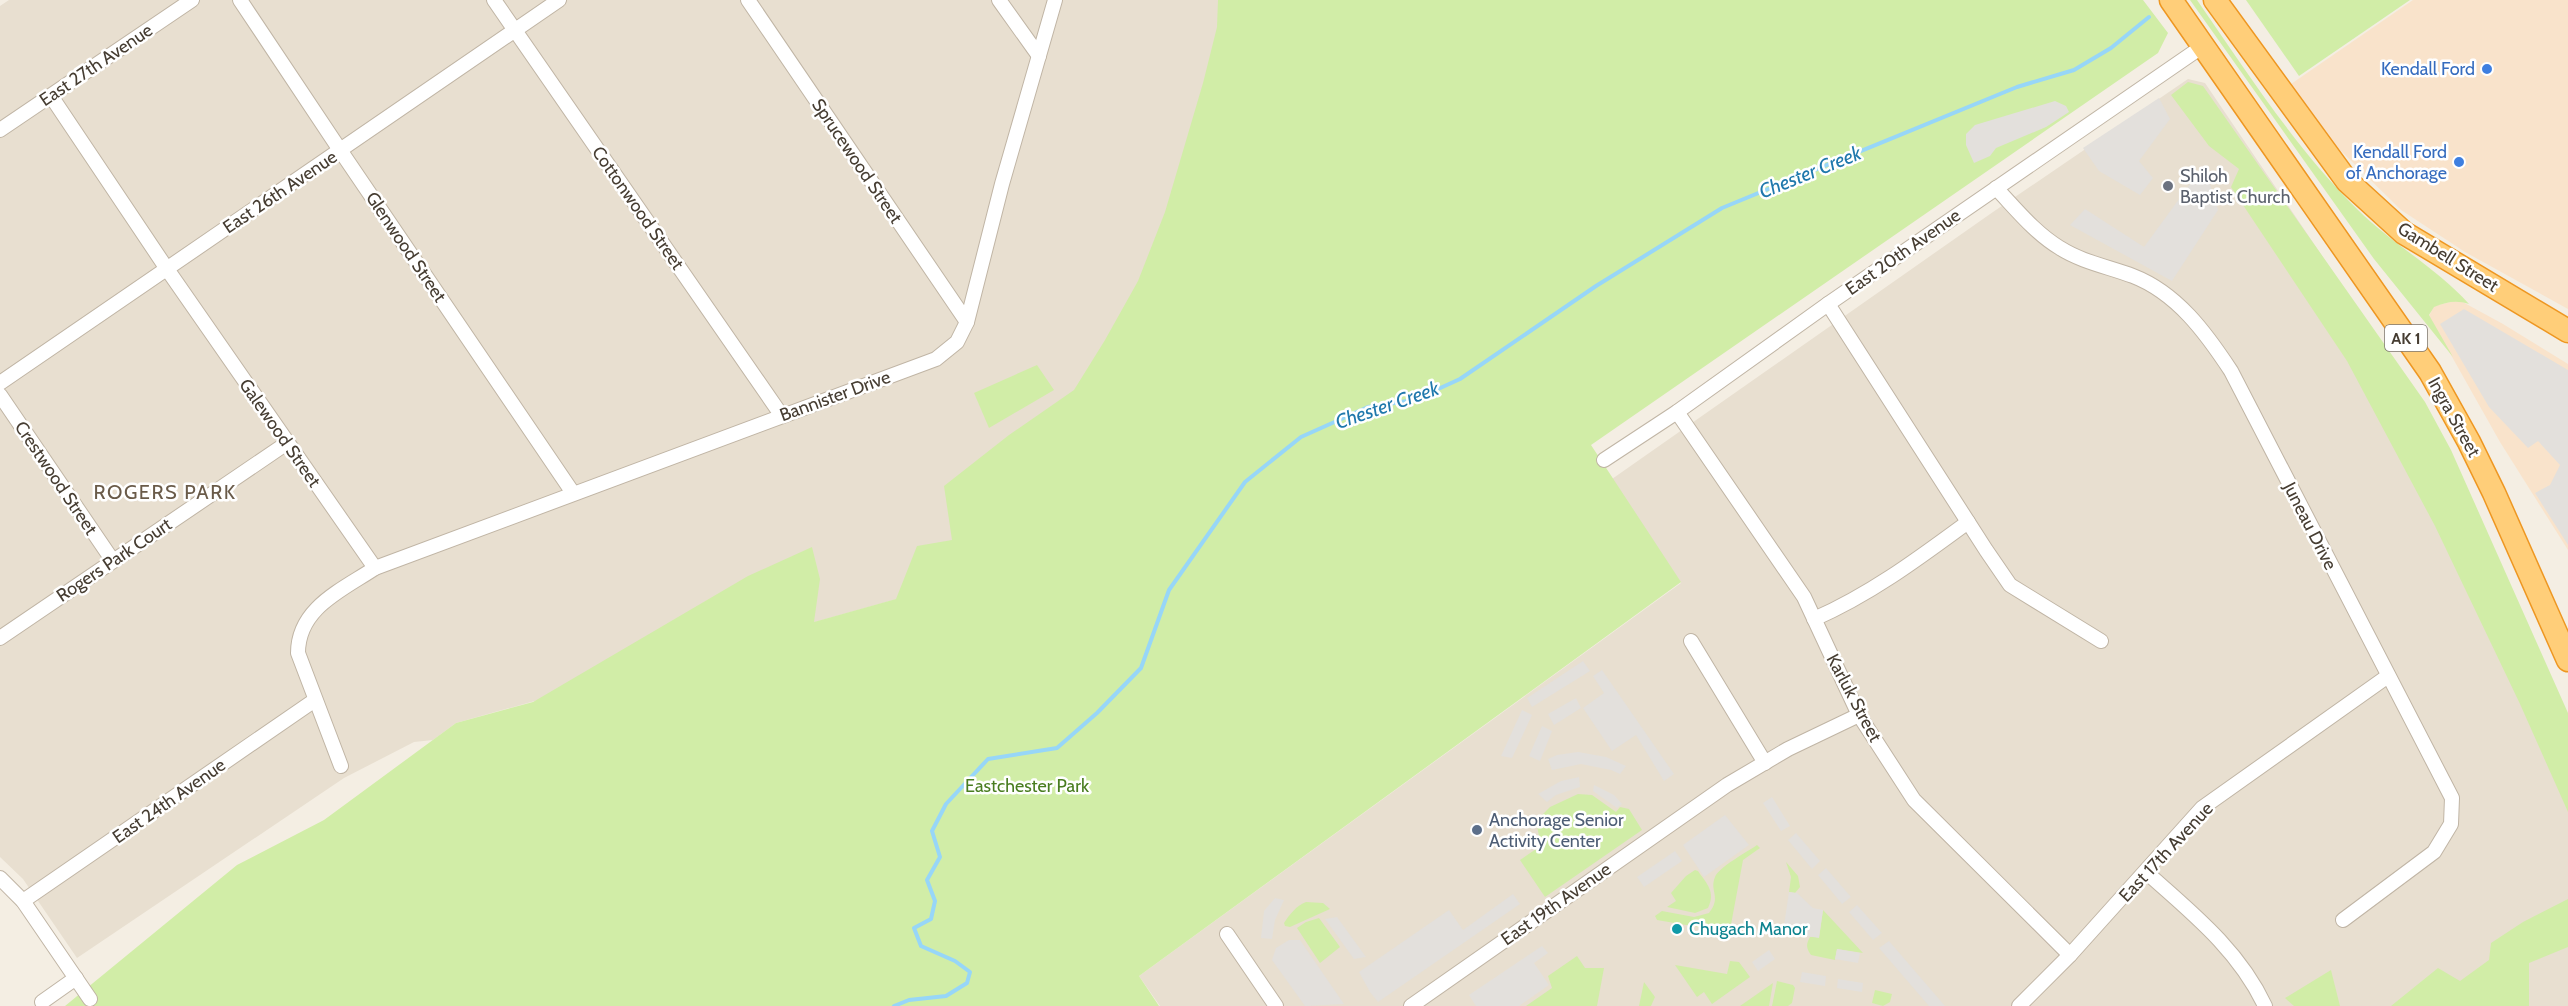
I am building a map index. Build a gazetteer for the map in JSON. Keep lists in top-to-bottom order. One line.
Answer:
{"streets":{"highway":["Gambell Street","AK 1","Ingra Street"],"street":["East 27th Avenue","Sprucewood Street","East 26th Avenue","Cottonwood Street","Glenwood Street","East 20th Avenue","Bannister Drive","Galewood Street","Crestwood Street","Juneau Drive","Rogers Park Court","Karluk Street","East 24th Avenue","East 17th Avenue","East 19th Avenue"]},"crossings":[["East 27th Avenue","Galewood Street"],["Sprucewood Street","Bannister Drive"],["East 26th Avenue","Cottonwood Street"],["East 26th Avenue","Glenwood Street"],["East 26th Avenue","Galewood Street"],["Cottonwood Street","Bannister Drive"],["Glenwood Street","Bannister Drive"],["East 20th Avenue","AK 1"],["East 20th Avenue","Ingra Street"],["East 20th Avenue","Juneau Drive"],["East 20th Avenue","Karluk Street"],["AK 1","Ingra Street"],["Bannister Drive","Galewood Street"],["Galewood Street","Rogers Park Court"],["Crestwood Street","Rogers Park Court"],["Juneau Drive","East 17th Avenue"],["Karluk Street","East 17th Avenue"],["Karluk Street","East 19th Avenue"]],"districts":["ROGERS PARK"],"water":["Chester Creek"],"parks":["Eastchester Park"],"places":["Kendall Ford","Kendall Ford of Anchorage","Shiloh Baptist Church","Anchorage Senior Activity Center","Chugach Manor"]}
